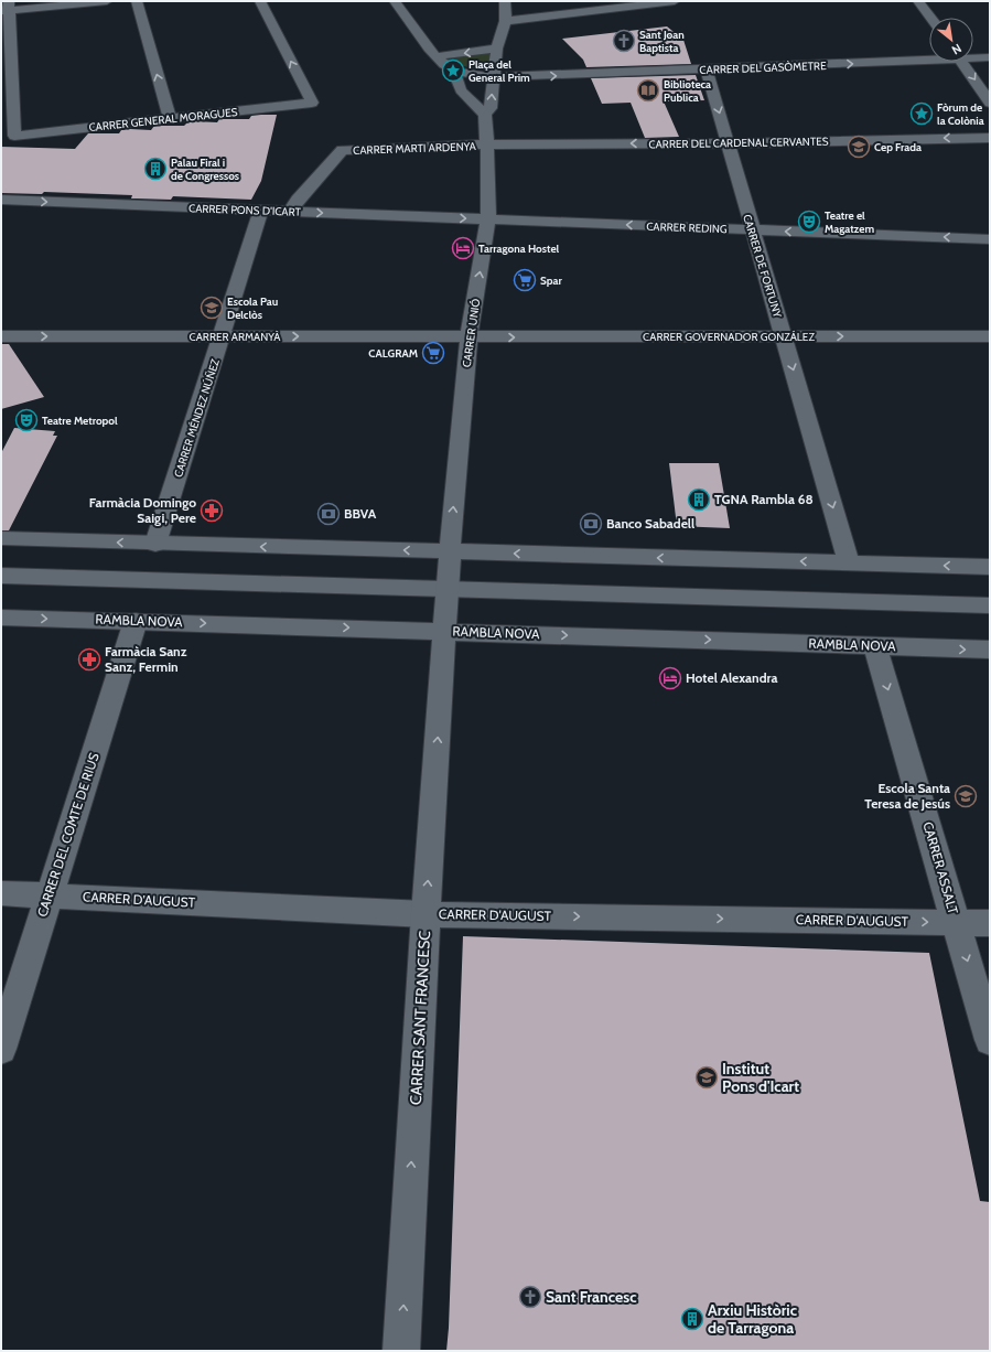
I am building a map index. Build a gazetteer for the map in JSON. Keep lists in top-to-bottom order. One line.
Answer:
{"streets":{"street":["CARRER DEL GASÒMETRE","CARRER GENERAL MORAGUES","CARRER DEL CARDENAL CERVANTES","CARRER MARTI ARDENYA","CARRER PONS D'ICART","CARRER REDING","CARRER DE FORTUNY","CARRER UNIÓ","CARRER ARMANYÀ","CARRER GOVERNADOR GONZÁLEZ","CARRER MÉNDEZ NÚÑEZ","RAMBLA NOVA","CARRER DEL COMTE DE RIUS","CARRER ASSALT","CARRER D'AUGUST","CARRER SANT FRANCESC"]},"crossings":[["CARRER DEL GASÒMETRE","CARRER DE FORTUNY"],["CARRER DEL GASÒMETRE","CARRER UNIÓ"],["CARRER DEL CARDENAL CERVANTES","CARRER MARTI ARDENYA"],["CARRER DEL CARDENAL CERVANTES","CARRER DE FORTUNY"],["CARRER DEL CARDENAL CERVANTES","CARRER UNIÓ"],["CARRER MARTI ARDENYA","CARRER PONS D'ICART"],["CARRER MARTI ARDENYA","CARRER UNIÓ"],["CARRER PONS D'ICART","CARRER REDING"],["CARRER PONS D'ICART","CARRER UNIÓ"],["CARRER REDING","CARRER DE FORTUNY"],["CARRER REDING","CARRER UNIÓ"],["CARRER DE FORTUNY","CARRER GOVERNADOR GONZÁLEZ"],["CARRER UNIÓ","CARRER ARMANYÀ"],["CARRER UNIÓ","CARRER GOVERNADOR GONZÁLEZ"],["CARRER UNIÓ","CARRER SANT FRANCESC"],["CARRER ARMANYÀ","CARRER GOVERNADOR GONZÁLEZ"],["CARRER ARMANYÀ","CARRER MÉNDEZ NÚÑEZ"],["RAMBLA NOVA","CARRER DEL COMTE DE RIUS"],["RAMBLA NOVA","CARRER ASSALT"],["RAMBLA NOVA","CARRER SANT FRANCESC"],["CARRER DEL COMTE DE RIUS","CARRER D'AUGUST"],["CARRER ASSALT","CARRER D'AUGUST"],["CARRER D'AUGUST","CARRER SANT FRANCESC"]],"one_way":["CARRER REDING","CARRER DE FORTUNY","CARRER UNIÓ","CARRER GOVERNADOR GONZÁLEZ","CARRER ASSALT","CARRER D'AUGUST","CARRER SANT FRANCESC"],"places":{"church":["Sant Joan Baptista","Sant Francesc"],"place":["Plaça del General Prim","Fòrum de la Colònia"],"library":["Biblioteca Publica"],"school or university":["Cep Frada","Escola Pau Delclòs","Escola Santa Teresa de Jesús","Institut Pons d'Icart"],"building":["Palau Firal i de Congressos","TGNA Rambla 68","Arxiu Històric de Tarragona"],"theatre":["Teatre el Magatzem","Teatre Metropol"],"hotel":["Tarragona Hostel","Hotel Alexandra"],"supermarket":["Spar","CALGRAM"],"pharmacy":["Farmàcia Domingo Saigi, Pere","Farmàcia Sanz Sanz, Fermin"],"bank":["BBVA","Banco Sabadell"]},"north":"bottom right"}
